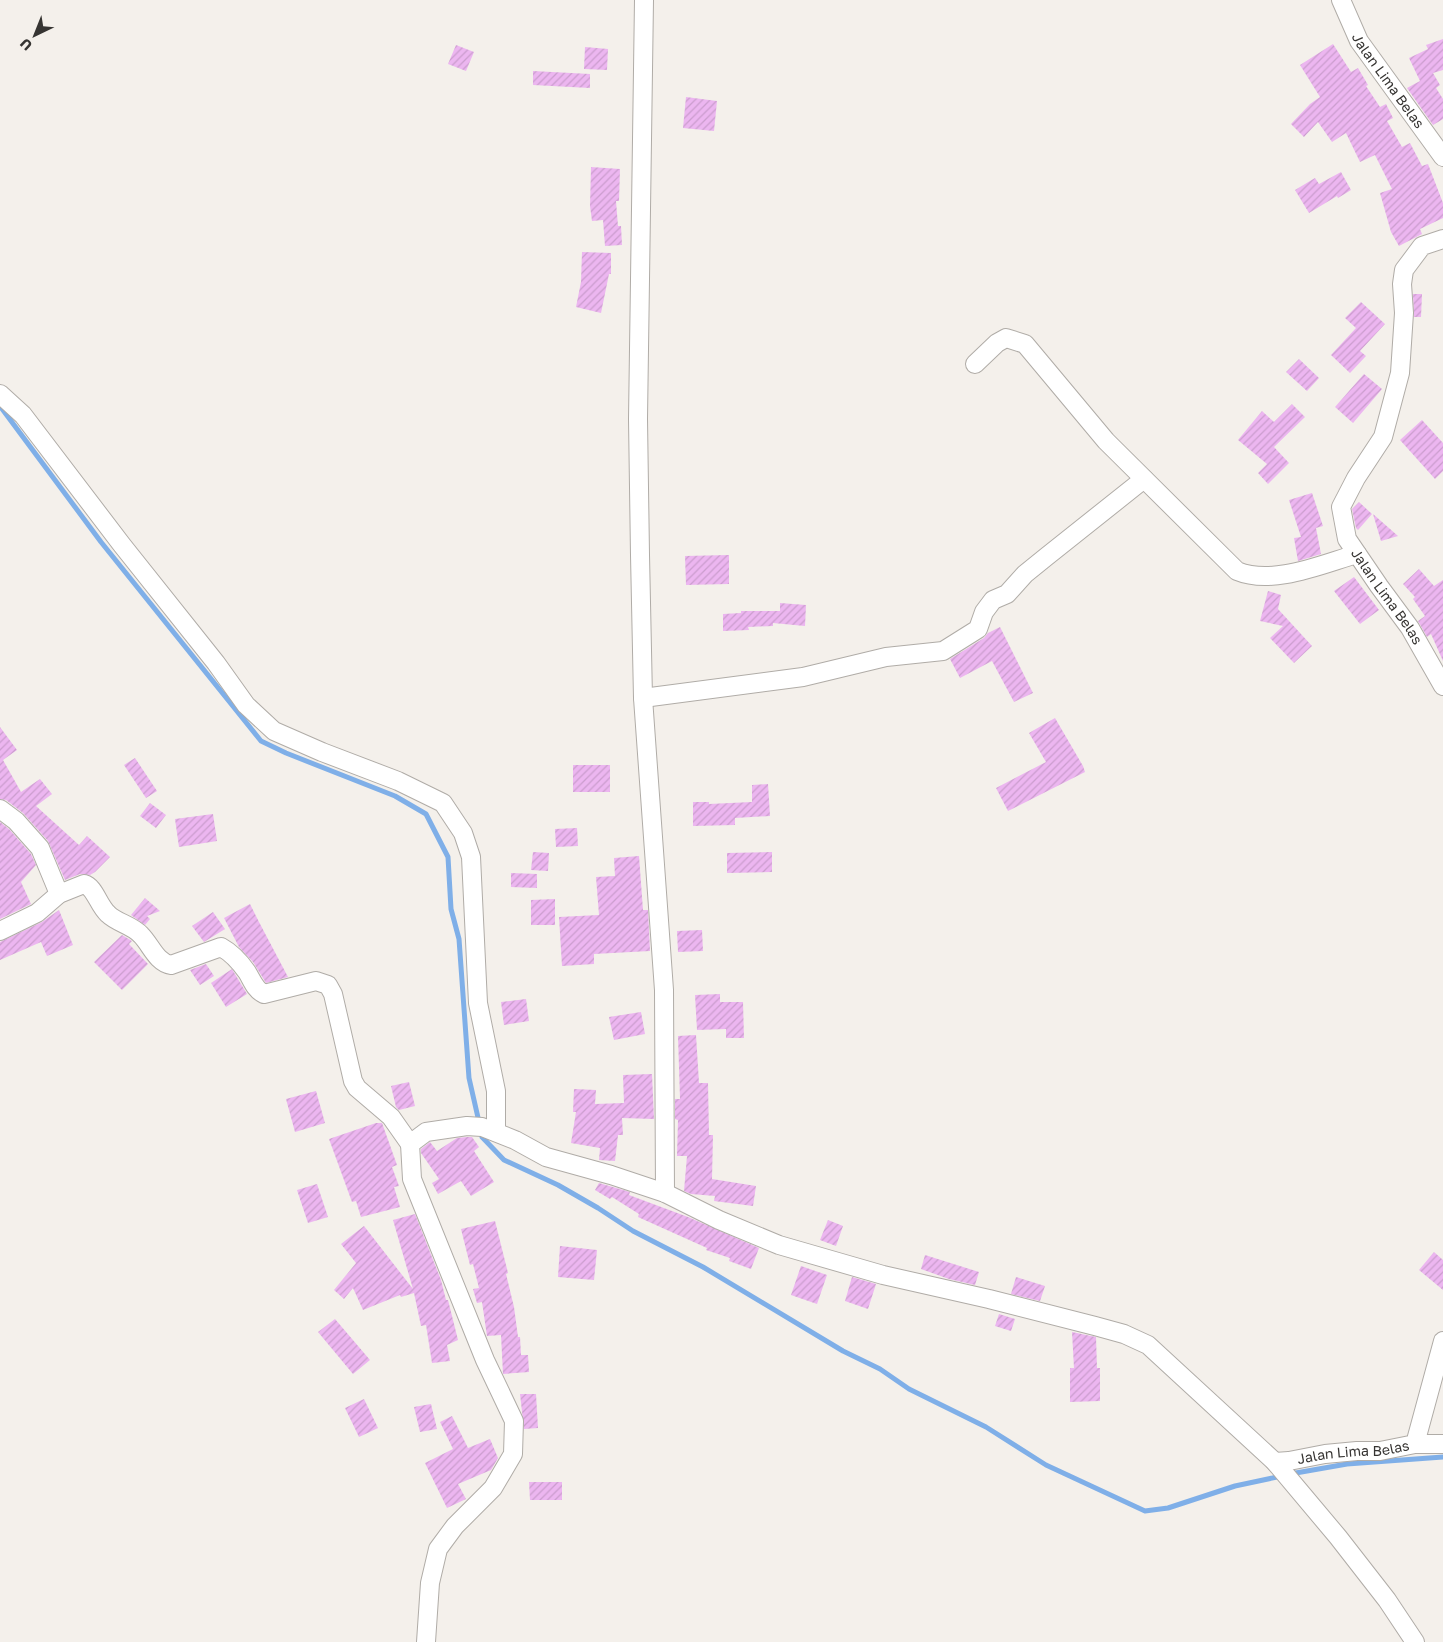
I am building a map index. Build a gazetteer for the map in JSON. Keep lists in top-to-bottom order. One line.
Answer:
{"streets":{"street":["Jalan Lima Belas"]},"north":"bottom left"}
